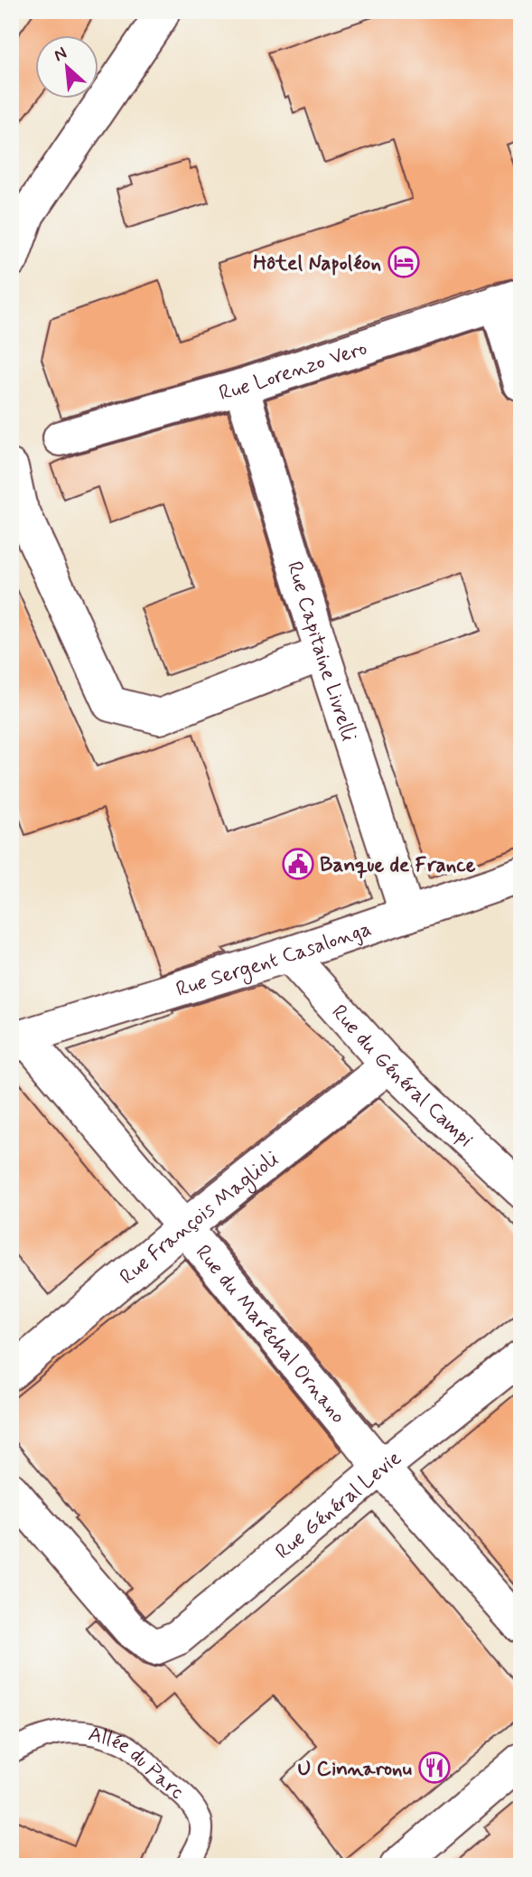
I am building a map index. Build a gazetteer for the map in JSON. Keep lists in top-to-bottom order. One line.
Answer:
{"streets":{"street":["Rue Lorenzo Vero","Rue Capitaine Livrelli","Rue Sergent Casalonga","Rue du Général Campi","Rue François Maglioli","Rue du Maréchal Ornano","Rue Général Levie"],"lane":["Allée du Parc"]},"crossings":[["Rue Lorenzo Vero","Rue Capitaine Livrelli"],["Rue Capitaine Livrelli","Rue Sergent Casalonga"],["Rue Sergent Casalonga","Rue du Général Campi"],["Rue Sergent Casalonga","Rue du Maréchal Ornano"],["Rue du Général Campi","Rue François Maglioli"],["Rue François Maglioli","Rue du Maréchal Ornano"],["Rue du Maréchal Ornano","Rue Général Levie"]],"places":{"hotel":["Hôtel Napoléon"],"public building":["Banque de France"],"restaurant":["U Cinnaronu"]},"north":"top left"}
